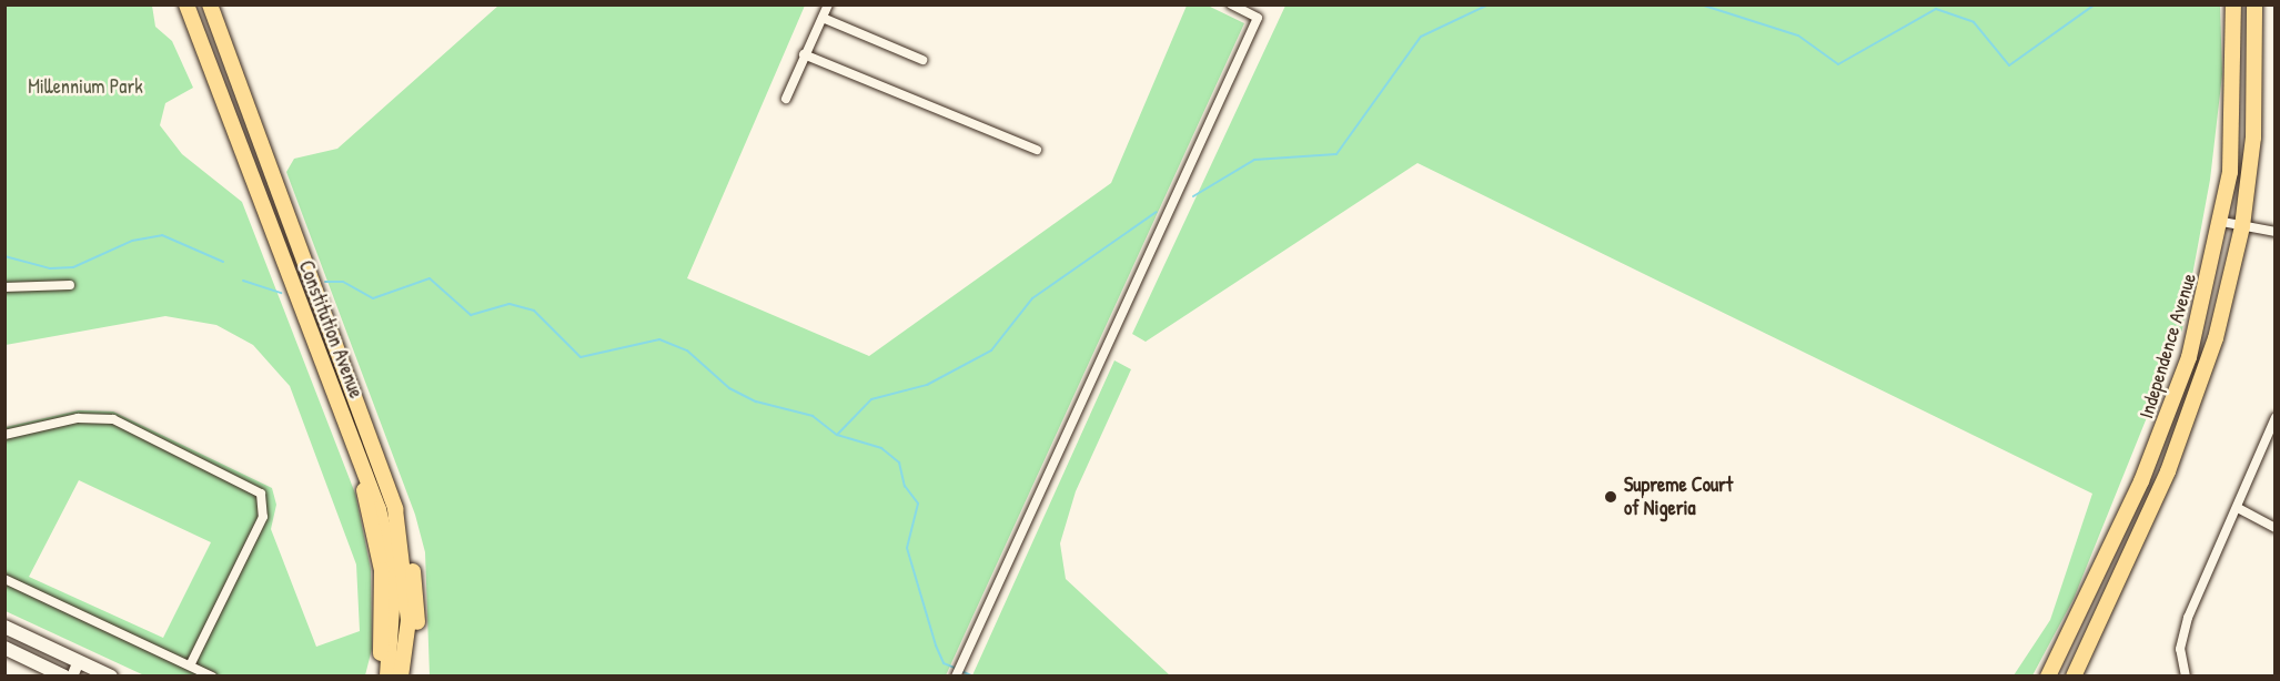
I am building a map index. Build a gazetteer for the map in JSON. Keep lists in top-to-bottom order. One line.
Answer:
{"streets":{"main road":["Constitution Avenue","Independence Avenue"]},"parks":["Millennium Park"],"places":["Supreme Court of Nigeria"]}
